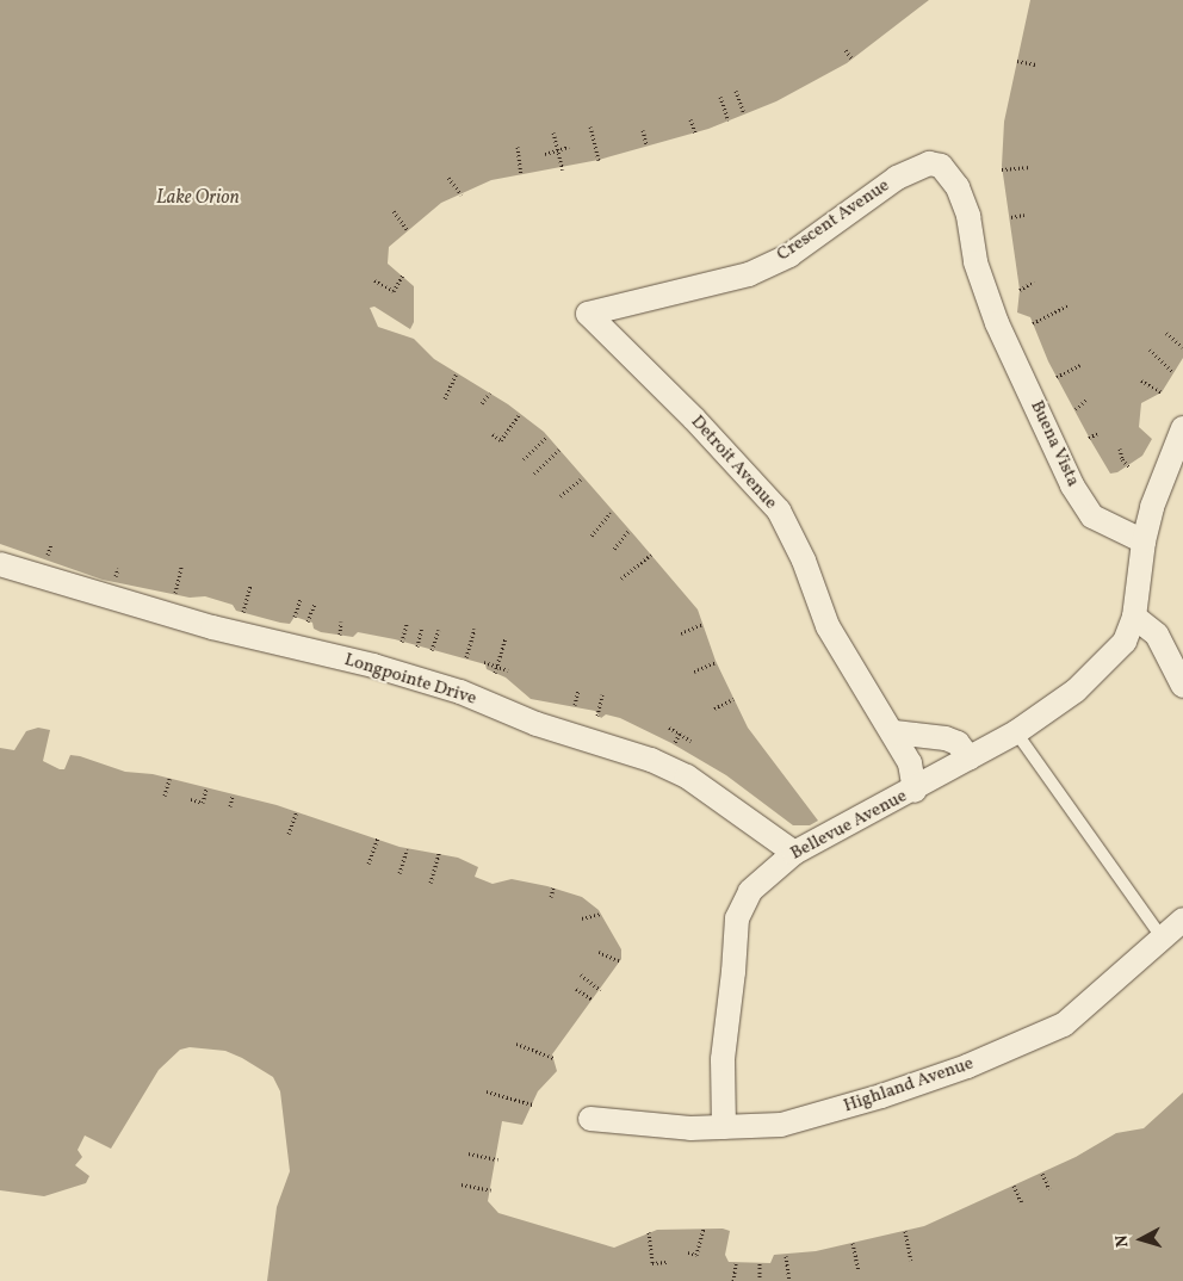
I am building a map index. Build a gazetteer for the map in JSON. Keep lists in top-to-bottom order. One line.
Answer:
{"streets":{"street":["Crescent Avenue","Buena Vista","Detroit Avenue","Longpointe Drive","Bellevue Avenue","Highland Avenue"]},"crossings":[["Crescent Avenue","Buena Vista"],["Crescent Avenue","Detroit Avenue"],["Detroit Avenue","Bellevue Avenue"],["Longpointe Drive","Bellevue Avenue"],["Bellevue Avenue","Highland Avenue"]],"water":["Lake Orion"],"north":"left"}
